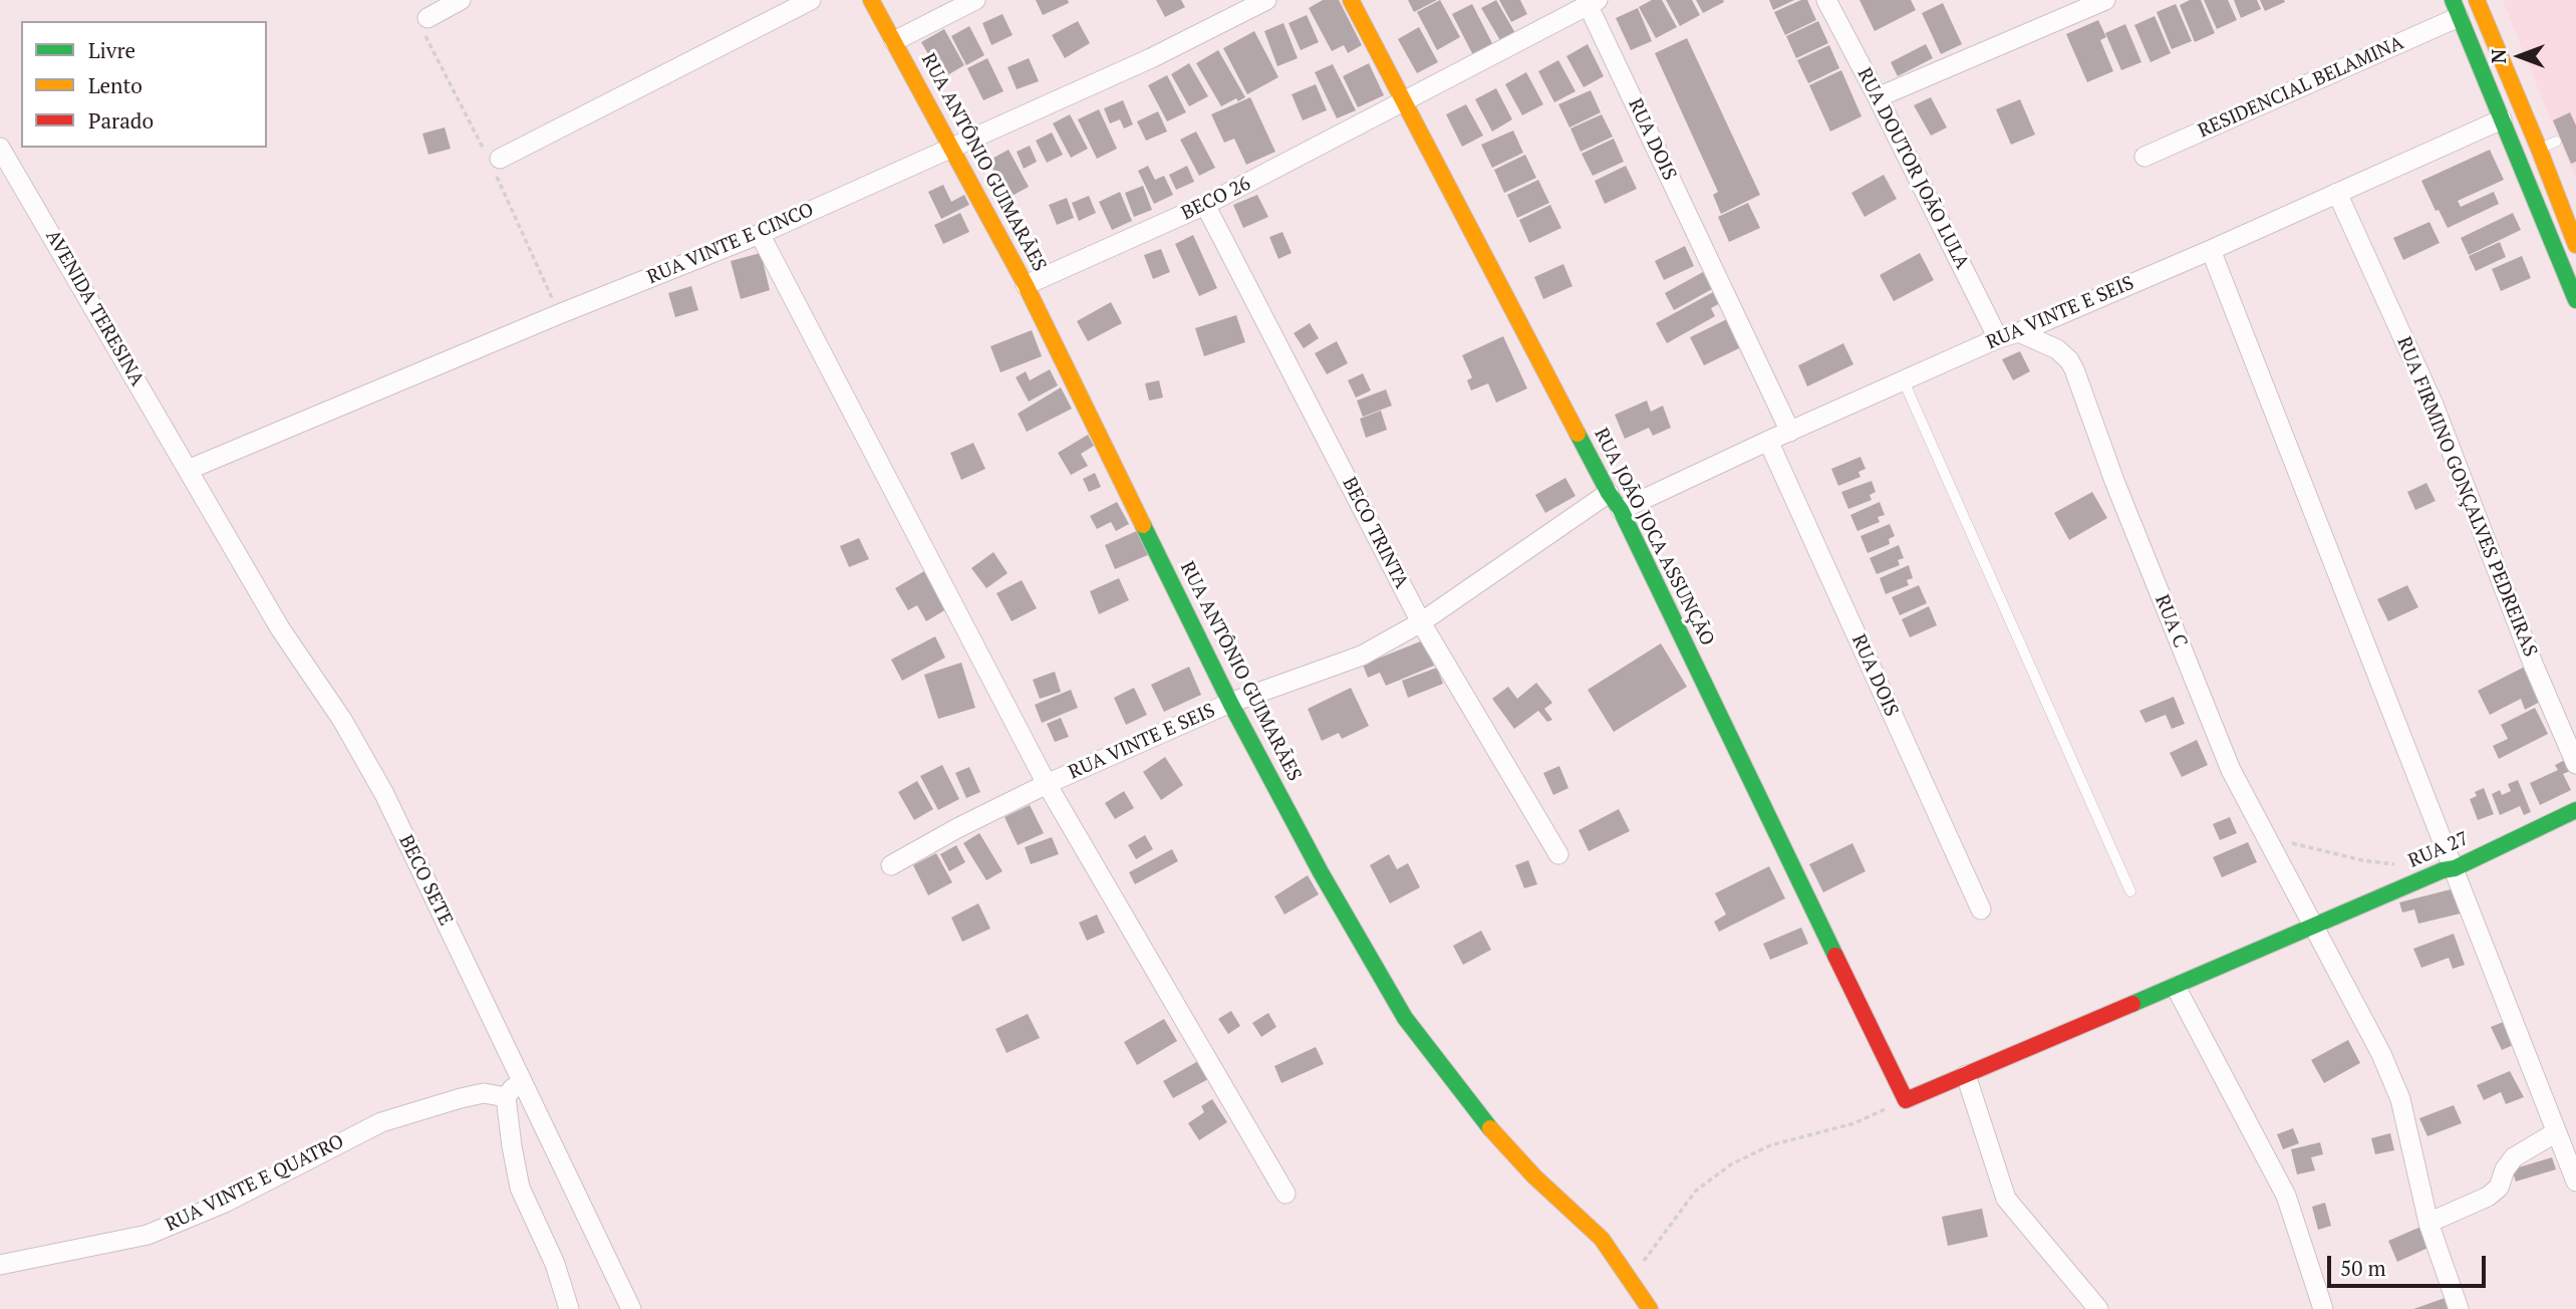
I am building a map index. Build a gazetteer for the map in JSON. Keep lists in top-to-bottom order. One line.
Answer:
{"streets":{"street":["RESIDENCIAL BELAMINA","RUA DOIS","RUA ANTÔNIO GUIMARÃES","RUA DOUTOR JOÃO LULA","BECO 26","RUA VINTE E CINCO","AVENIDA TERESINA","RUA VINTE E SEIS","RUA FIRMINO GONÇALVES PEDREIRAS","BECO TRINTA","RUA JOÃO JOCA ASSUNÇÃO","RUA C","RUA 27","BECO SETE","RUA VINTE E QUATRO"]},"crossings":[["RUA DOIS","BECO 26"],["RUA DOIS","RUA VINTE E SEIS"],["RUA ANTÔNIO GUIMARÃES","BECO 26"],["RUA ANTÔNIO GUIMARÃES","RUA VINTE E CINCO"],["RUA ANTÔNIO GUIMARÃES","RUA VINTE E SEIS"],["RUA DOUTOR JOÃO LULA","RUA VINTE E SEIS"],["BECO 26","BECO TRINTA"],["BECO 26","RUA JOÃO JOCA ASSUNÇÃO"],["RUA VINTE E CINCO","AVENIDA TERESINA"],["RUA VINTE E CINCO","BECO SETE"],["AVENIDA TERESINA","BECO SETE"],["RUA VINTE E SEIS","RUA FIRMINO GONÇALVES PEDREIRAS"],["RUA VINTE E SEIS","BECO TRINTA"],["RUA VINTE E SEIS","RUA JOÃO JOCA ASSUNÇÃO"],["RUA VINTE E SEIS","RUA C"],["RUA JOÃO JOCA ASSUNÇÃO","RUA 27"],["RUA C","RUA 27"]],"legend":["Livre","Lento","Parado"],"scale_bar":"50 m","north":"left"}
